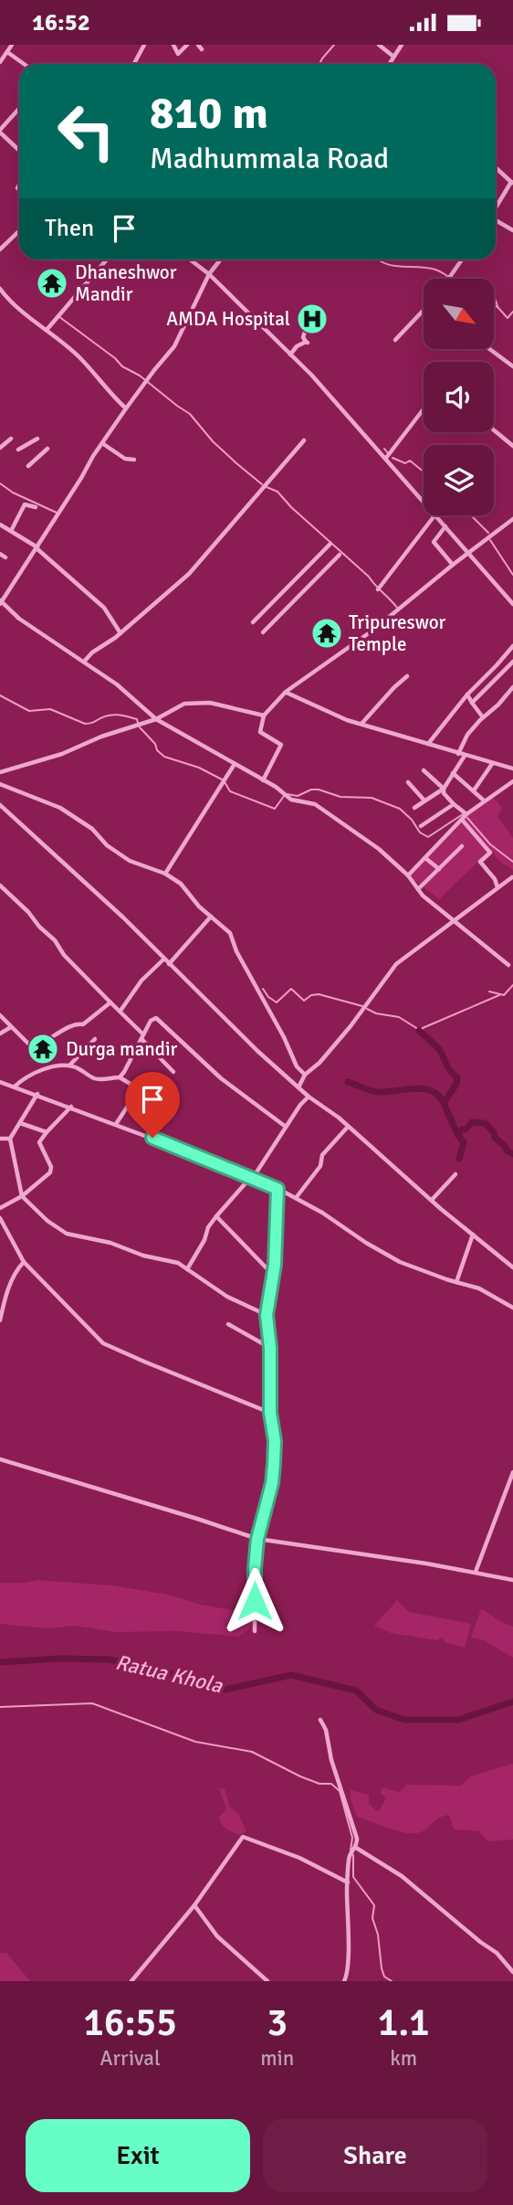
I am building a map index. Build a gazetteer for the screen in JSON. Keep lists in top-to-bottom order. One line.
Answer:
{"water":["Ratua Khola"],"places":{"temple":["Dhaneshwor Mandir","Tripureswor Temple","Durga mandir"],"hospital":["AMDA Hospital"]},"north":"bottom right","page":{"status":"16:52","turn":["810 m","Madhummala Road"],"then":"Then","eta":["16:55","Arrival","3","min","1.1","km"],"buttons":["Exit","Share"]}}
